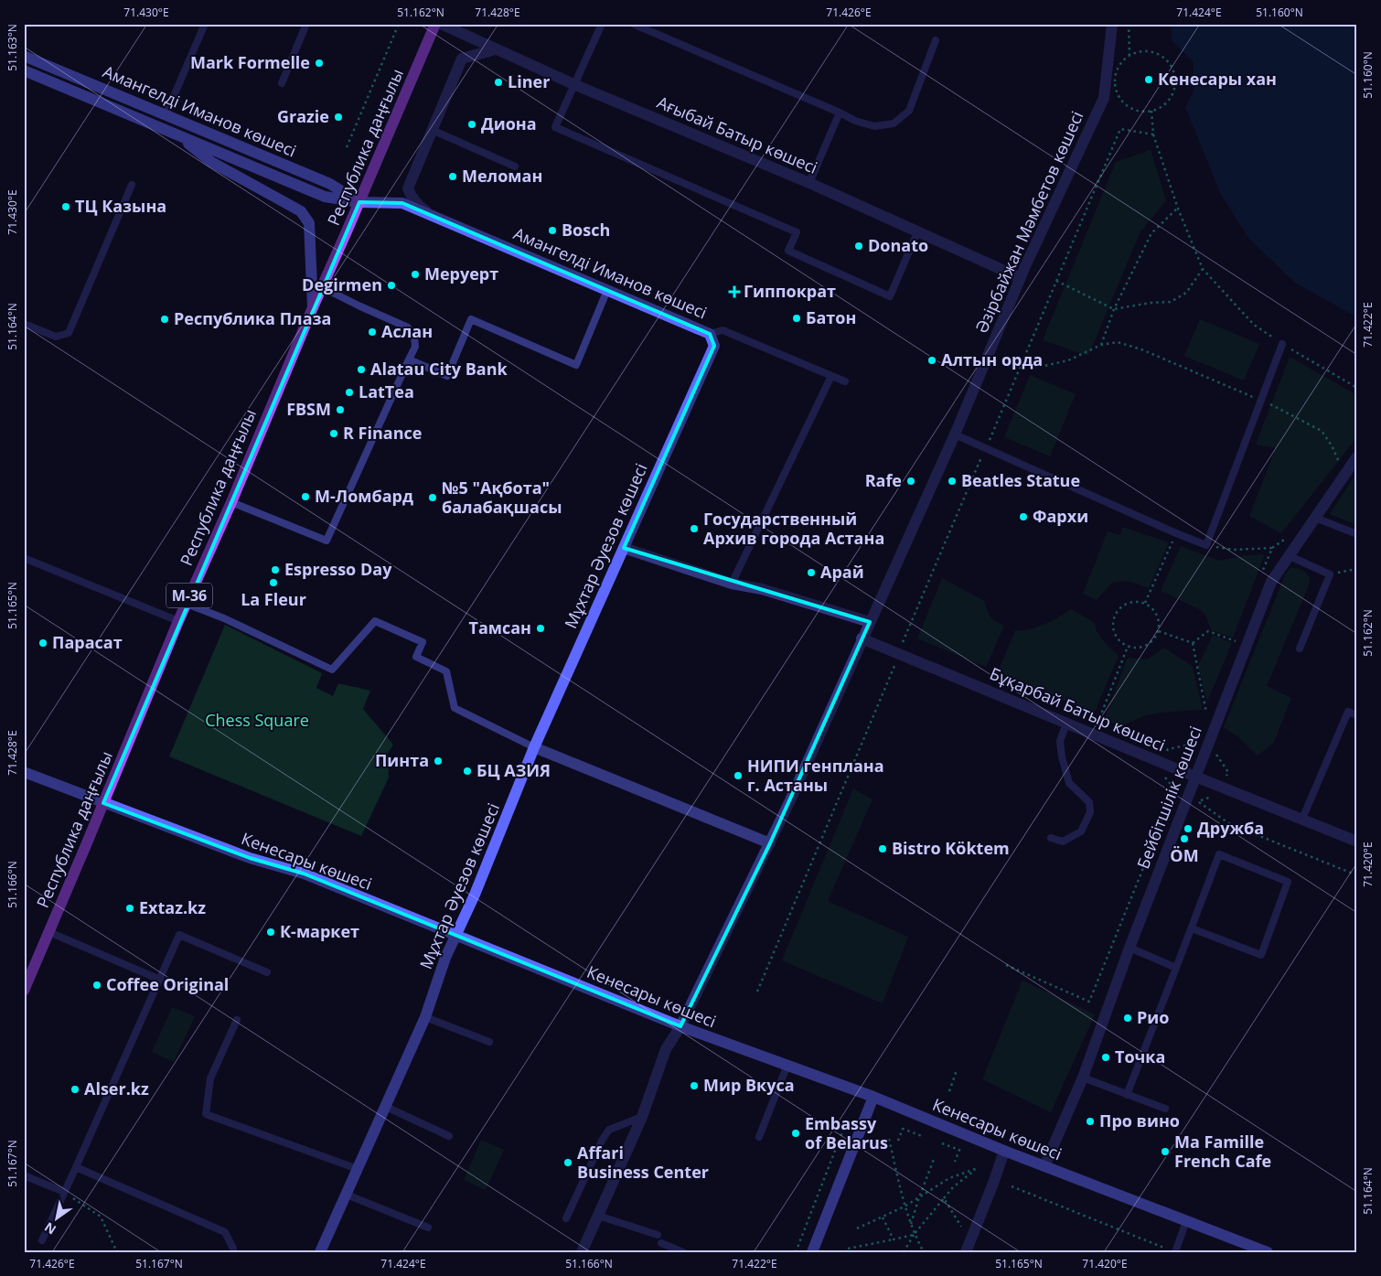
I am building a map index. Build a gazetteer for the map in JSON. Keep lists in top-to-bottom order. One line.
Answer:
{"streets":{"main road":["Амангелді Иманов көшесі","Республика даңғылы","Мұхтар Әуезов көшесі","M-36","Кенесары көшесі"],"street":["Ағыбай Батыр көшесі","Әзірбайжан Мәмбетов көшесі","Бұқарбай Батыр көшесі","Бейбітшілік көшесі"]},"crossings":[["Амангелді Иманов көшесі","Республика даңғылы"],["Амангелді Иманов көшесі","Мұхтар Әуезов көшесі"],["Ағыбай Батыр көшесі","Әзірбайжан Мәмбетов көшесі"],["Республика даңғылы","Кенесары көшесі"],["Әзірбайжан Мәмбетов көшесі","Бұқарбай Батыр көшесі"],["Әзірбайжан Мәмбетов көшесі","Кенесары көшесі"],["Мұхтар Әуезов көшесі","Кенесары көшесі"],["Бұқарбай Батыр көшесі","Бейбітшілік көшесі"],["Бейбітшілік көшесі","Кенесары көшесі"]],"parks":["Chess Square"],"places":{"other":["Mark Formelle","Кенесары хан","Liner","Grazie","Диона","Меломан","ТЦ Казына","Bosch","Donato","Меруерт","Degirmen","Батон","Республика Плаза","Аслан","Алтын орда","Alatau City Bank","LatTea","FBSM","R Finance","Rafe","Beatles Statue","М-Ломбард","№5 \"Ақбота\" балабақшасы","Фархи","Государственный Архив города Астана","Espresso Day","Арай","La Fleur","Тамсан","Парасат","Пинта","БЦ АЗИЯ","НИПИ генплана г. Астаны","Дружба","ÖM","Bistro Köktem","Extaz.kz","К-маркет","Coffee Original","Рио","Точка","Мир Вкуса","Alser.kz","Про вино","Embassy of Belarus","Ma Famille French Cafe","Affari Business Center"],"health":["Гиппократ"]},"north":"bottom left","coordinates":["71.430°E","51.162°N","71.428°E","71.426°E","71.424°E","51.160°N","51.163°N","71.422°E","51.164°N","51.165°N","71.420°E","51.166°N","51.167°N"]}
